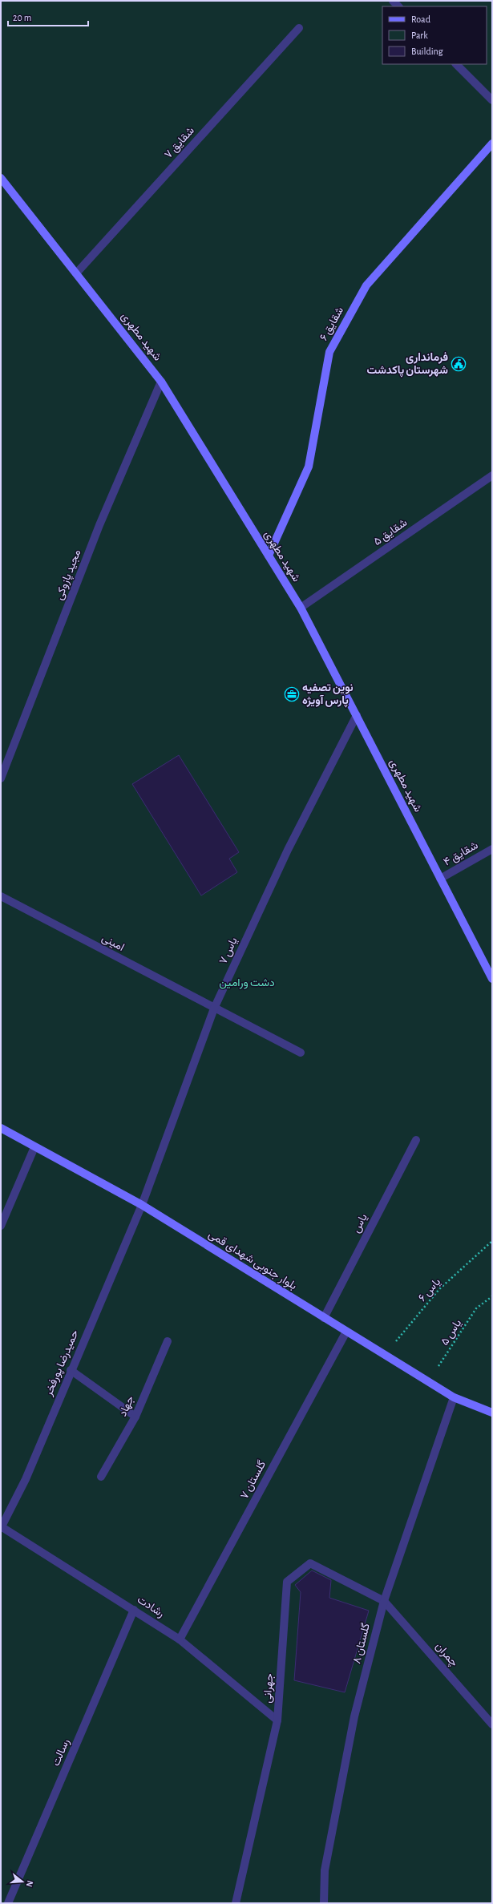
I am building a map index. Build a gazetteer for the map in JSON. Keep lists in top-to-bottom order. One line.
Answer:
{"streets":{"main road":["شقایق ۶","شهید مطهری","بلوار جنوبی شهدای قمی"],"street":["شقایق ۷","شقایق ۵","مجید پازوکی","شقایق ۴","امینی","یاس ۷","یاس","حمیدرضا پورفخر","جهاد","گلستان ۷","رشادت","گلستان ۸","چمران","جهرانی","رسالت"],"path":["یاس ۶","یاس ۵"]},"crossings":[["شقایق ۷","شهید مطهری"],["شقایق ۶","شهید مطهری"],["شهید مطهری","شقایق ۵"],["شهید مطهری","مجید پازوکی"],["شهید مطهری","شقایق ۴"],["شهید مطهری","یاس ۷"],["امینی","یاس ۷"],["یاس ۷","بلوار جنوبی شهدای قمی"],["یاس ۷","حمیدرضا پورفخر"],["یاس","بلوار جنوبی شهدای قمی"],["بلوار جنوبی شهدای قمی","یاس ۶"],["بلوار جنوبی شهدای قمی","یاس ۵"],["بلوار جنوبی شهدای قمی","حمیدرضا پورفخر"],["بلوار جنوبی شهدای قمی","گلستان ۷"],["بلوار جنوبی شهدای قمی","گلستان ۸"],["حمیدرضا پورفخر","رشادت"],["گلستان ۷","رشادت"],["رشادت","جهرانی"],["رشادت","رسالت"],["گلستان ۸","چمران"],["گلستان ۸","جهرانی"],["چمران","جهرانی"]],"parks":["دشت ورامین"],"places":{"public building":["فرمانداری شهرستان پاکدشت"],"office":["نوین تصفیه پارس آویژه"]},"legend":["Road","Park","Building"],"scale_bar":"20 m","north":"right"}
